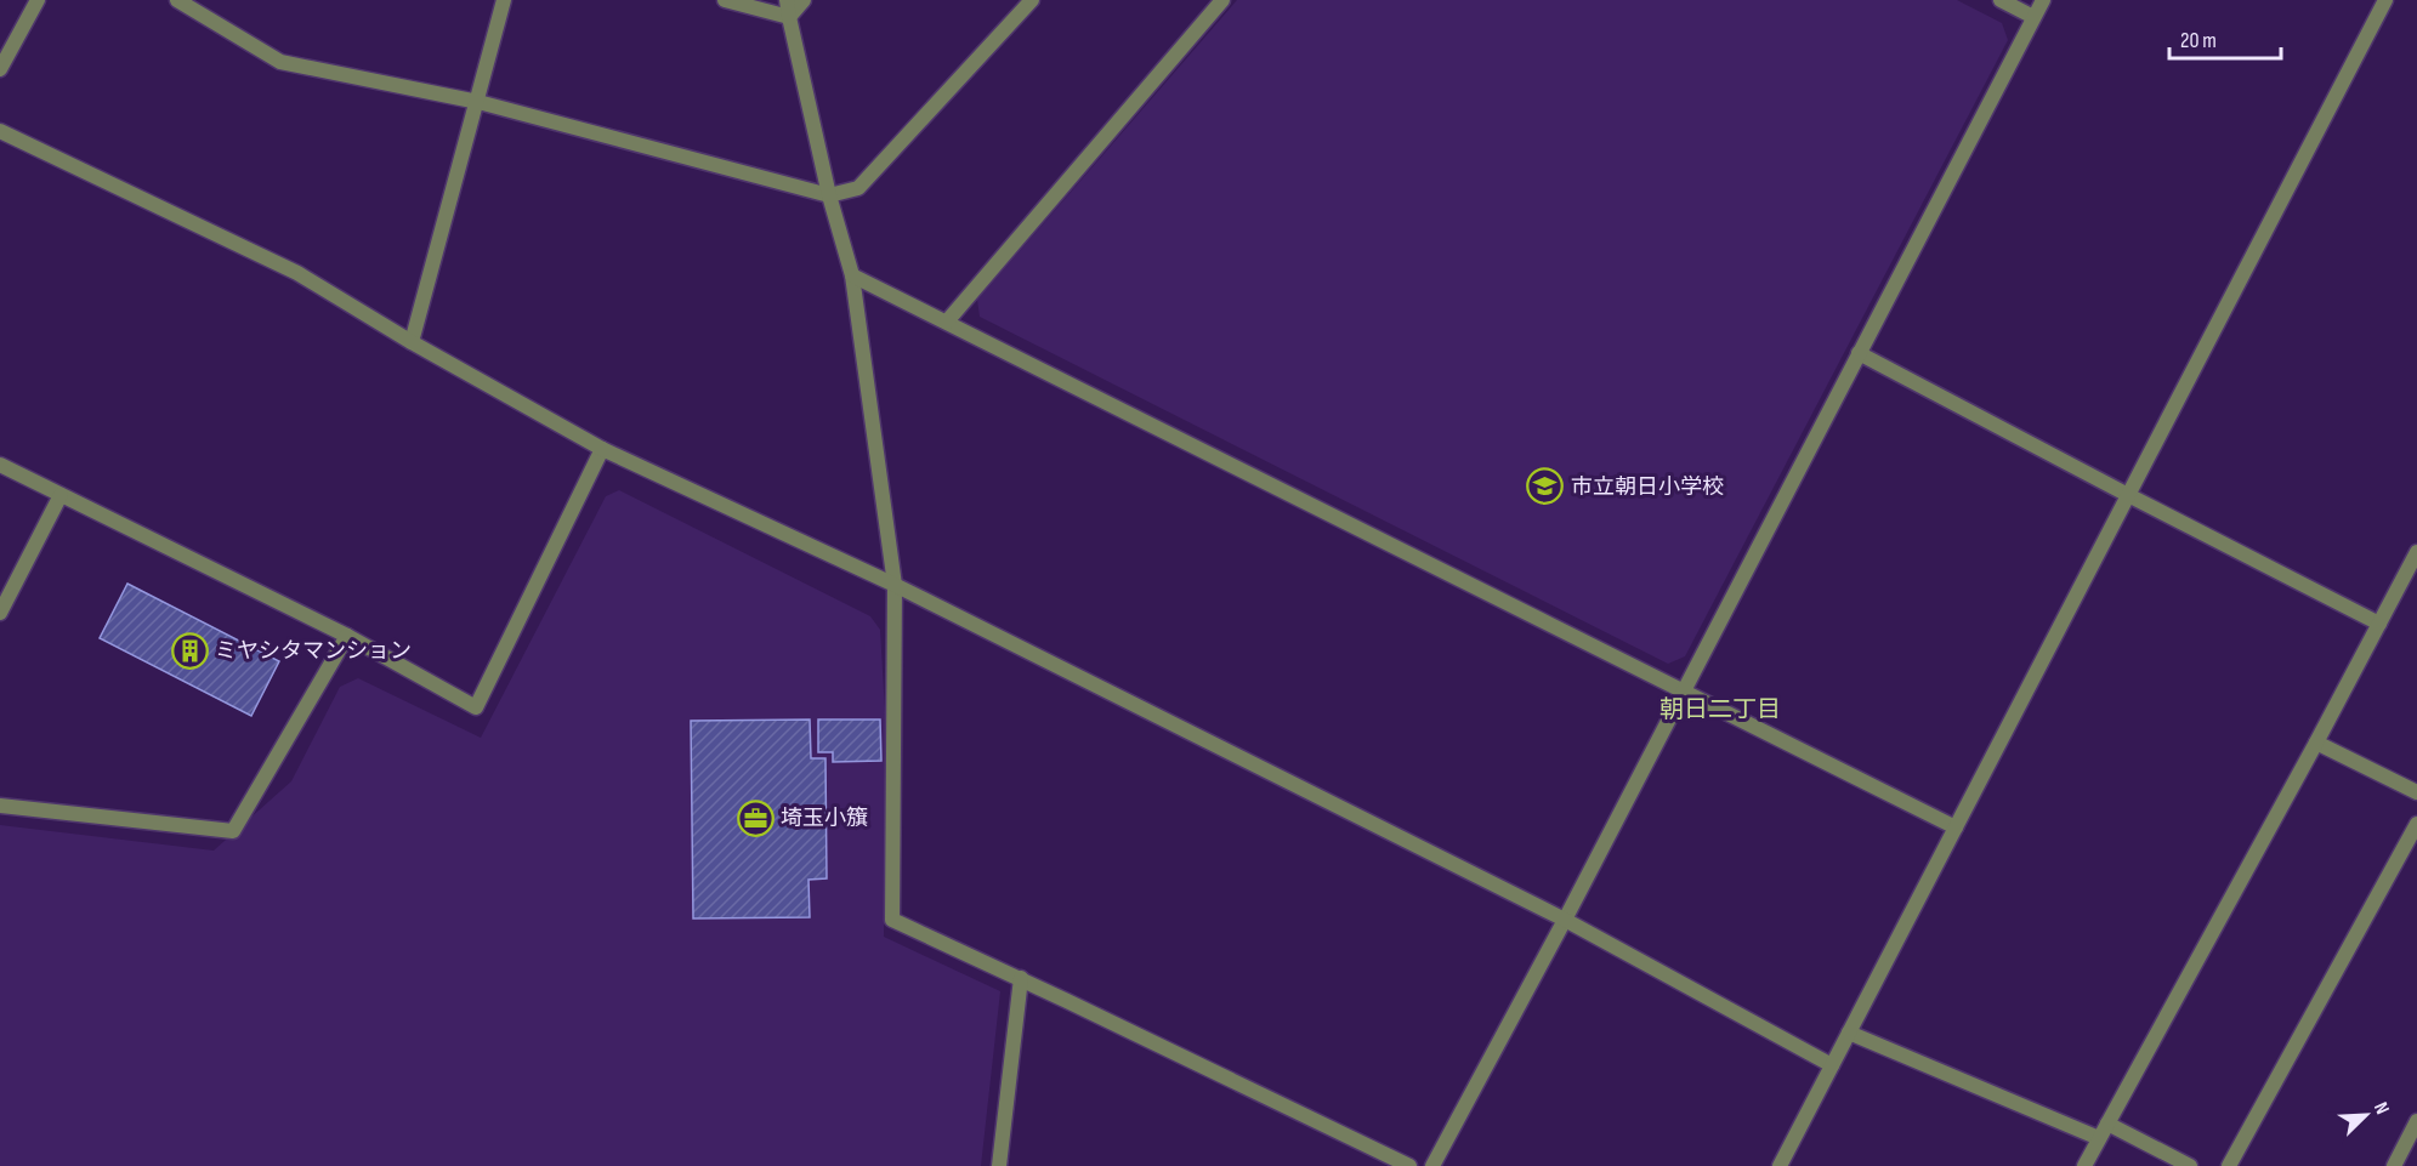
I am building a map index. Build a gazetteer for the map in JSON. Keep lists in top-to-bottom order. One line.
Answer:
{"districts":["朝日二丁目"],"places":{"school or university":["市立朝日小学校"],"building":["ミヤシタマンション"],"office":["埼玉小籏"]},"scale_bar":"20 m","north":"top right"}
